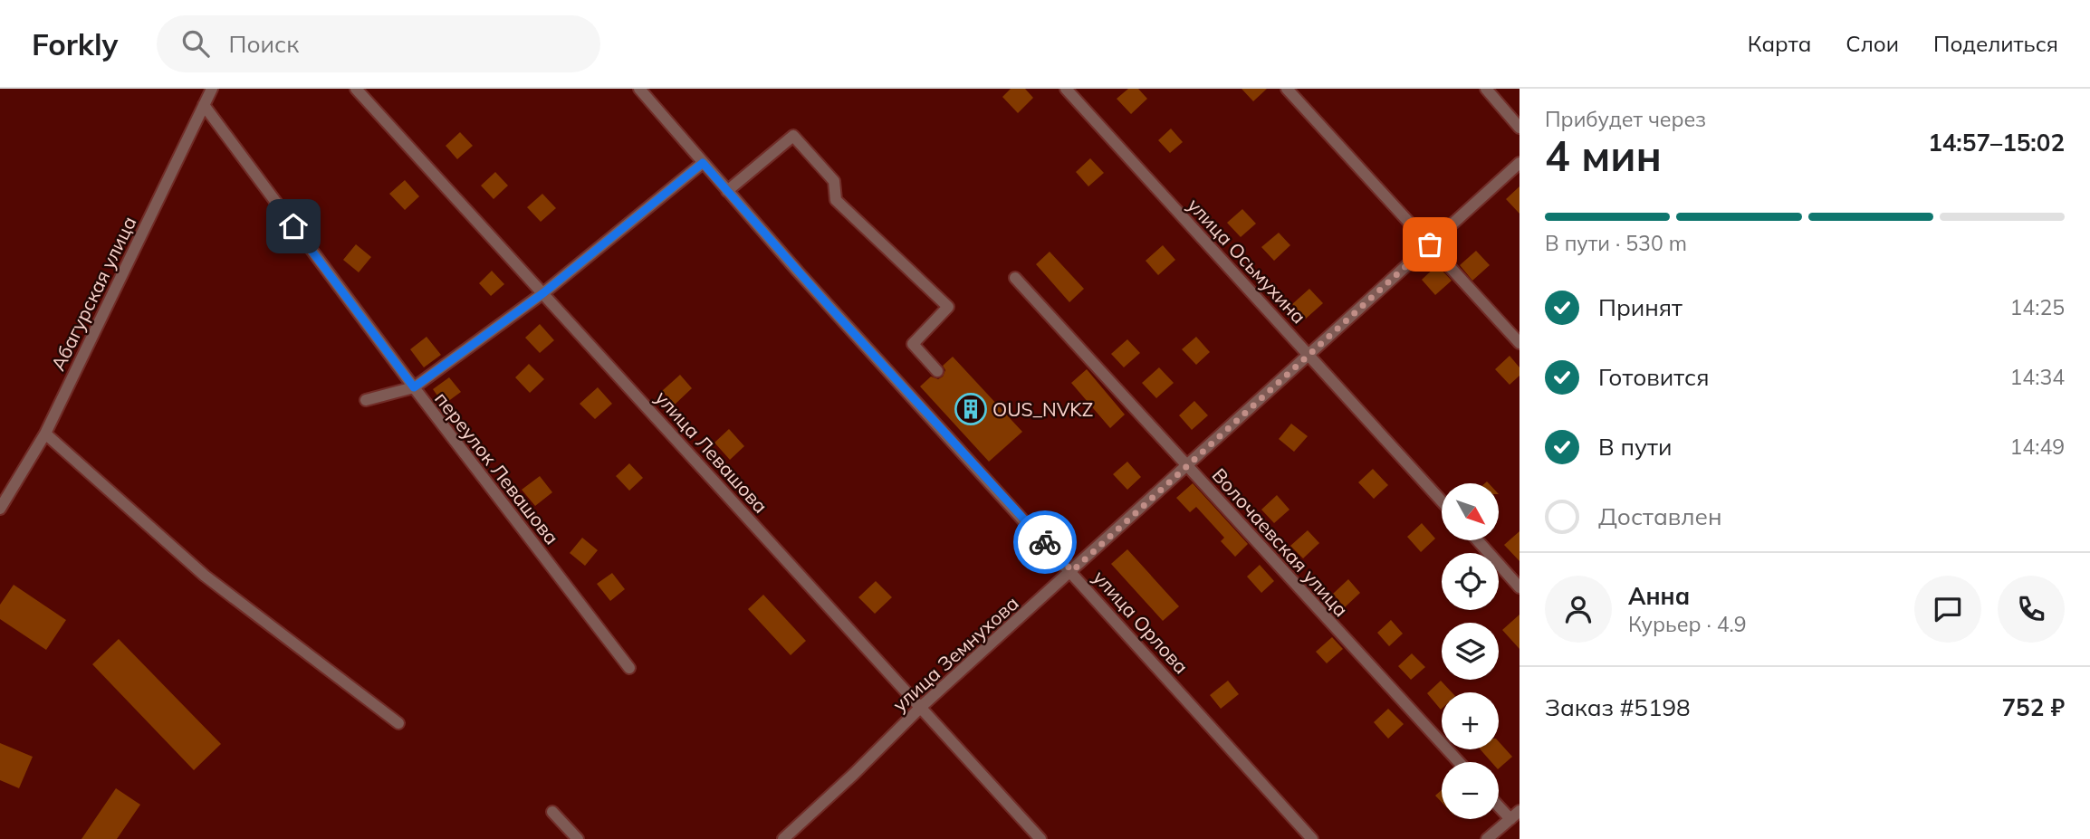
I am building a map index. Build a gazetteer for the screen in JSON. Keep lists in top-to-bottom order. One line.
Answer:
{"streets":{"street":["улица Осьмухина","Абагурская улица","улица Левашова","переулок Левашова","Волочаевская улица","улица Орлова","улица Земнухова"]},"crossings":[["улица Осьмухина","улица Земнухова"],["Абагурская улица","переулок Левашова"],["улица Левашова","улица Земнухова"],["Волочаевская улица","улица Земнухова"],["улица Орлова","улица Земнухова"]],"places":{"building":["OUS_NVKZ"]},"north":"bottom right","page":{"header":"Forkly","search":"Поиск","nav":["Карта","Слои","Поделиться"],"heading":["4 мин","Прибудет через","14:57–15:02"],"panel":["Анна","Курьер · 4.9","Заказ #5198","752 ₽"],"bar":"В пути · 530 m","list":[["Принят","14:25"],["Готовится","14:34"],["В пути","14:49"],"Доставлен"],"map_buttons":["+","−"]}}
